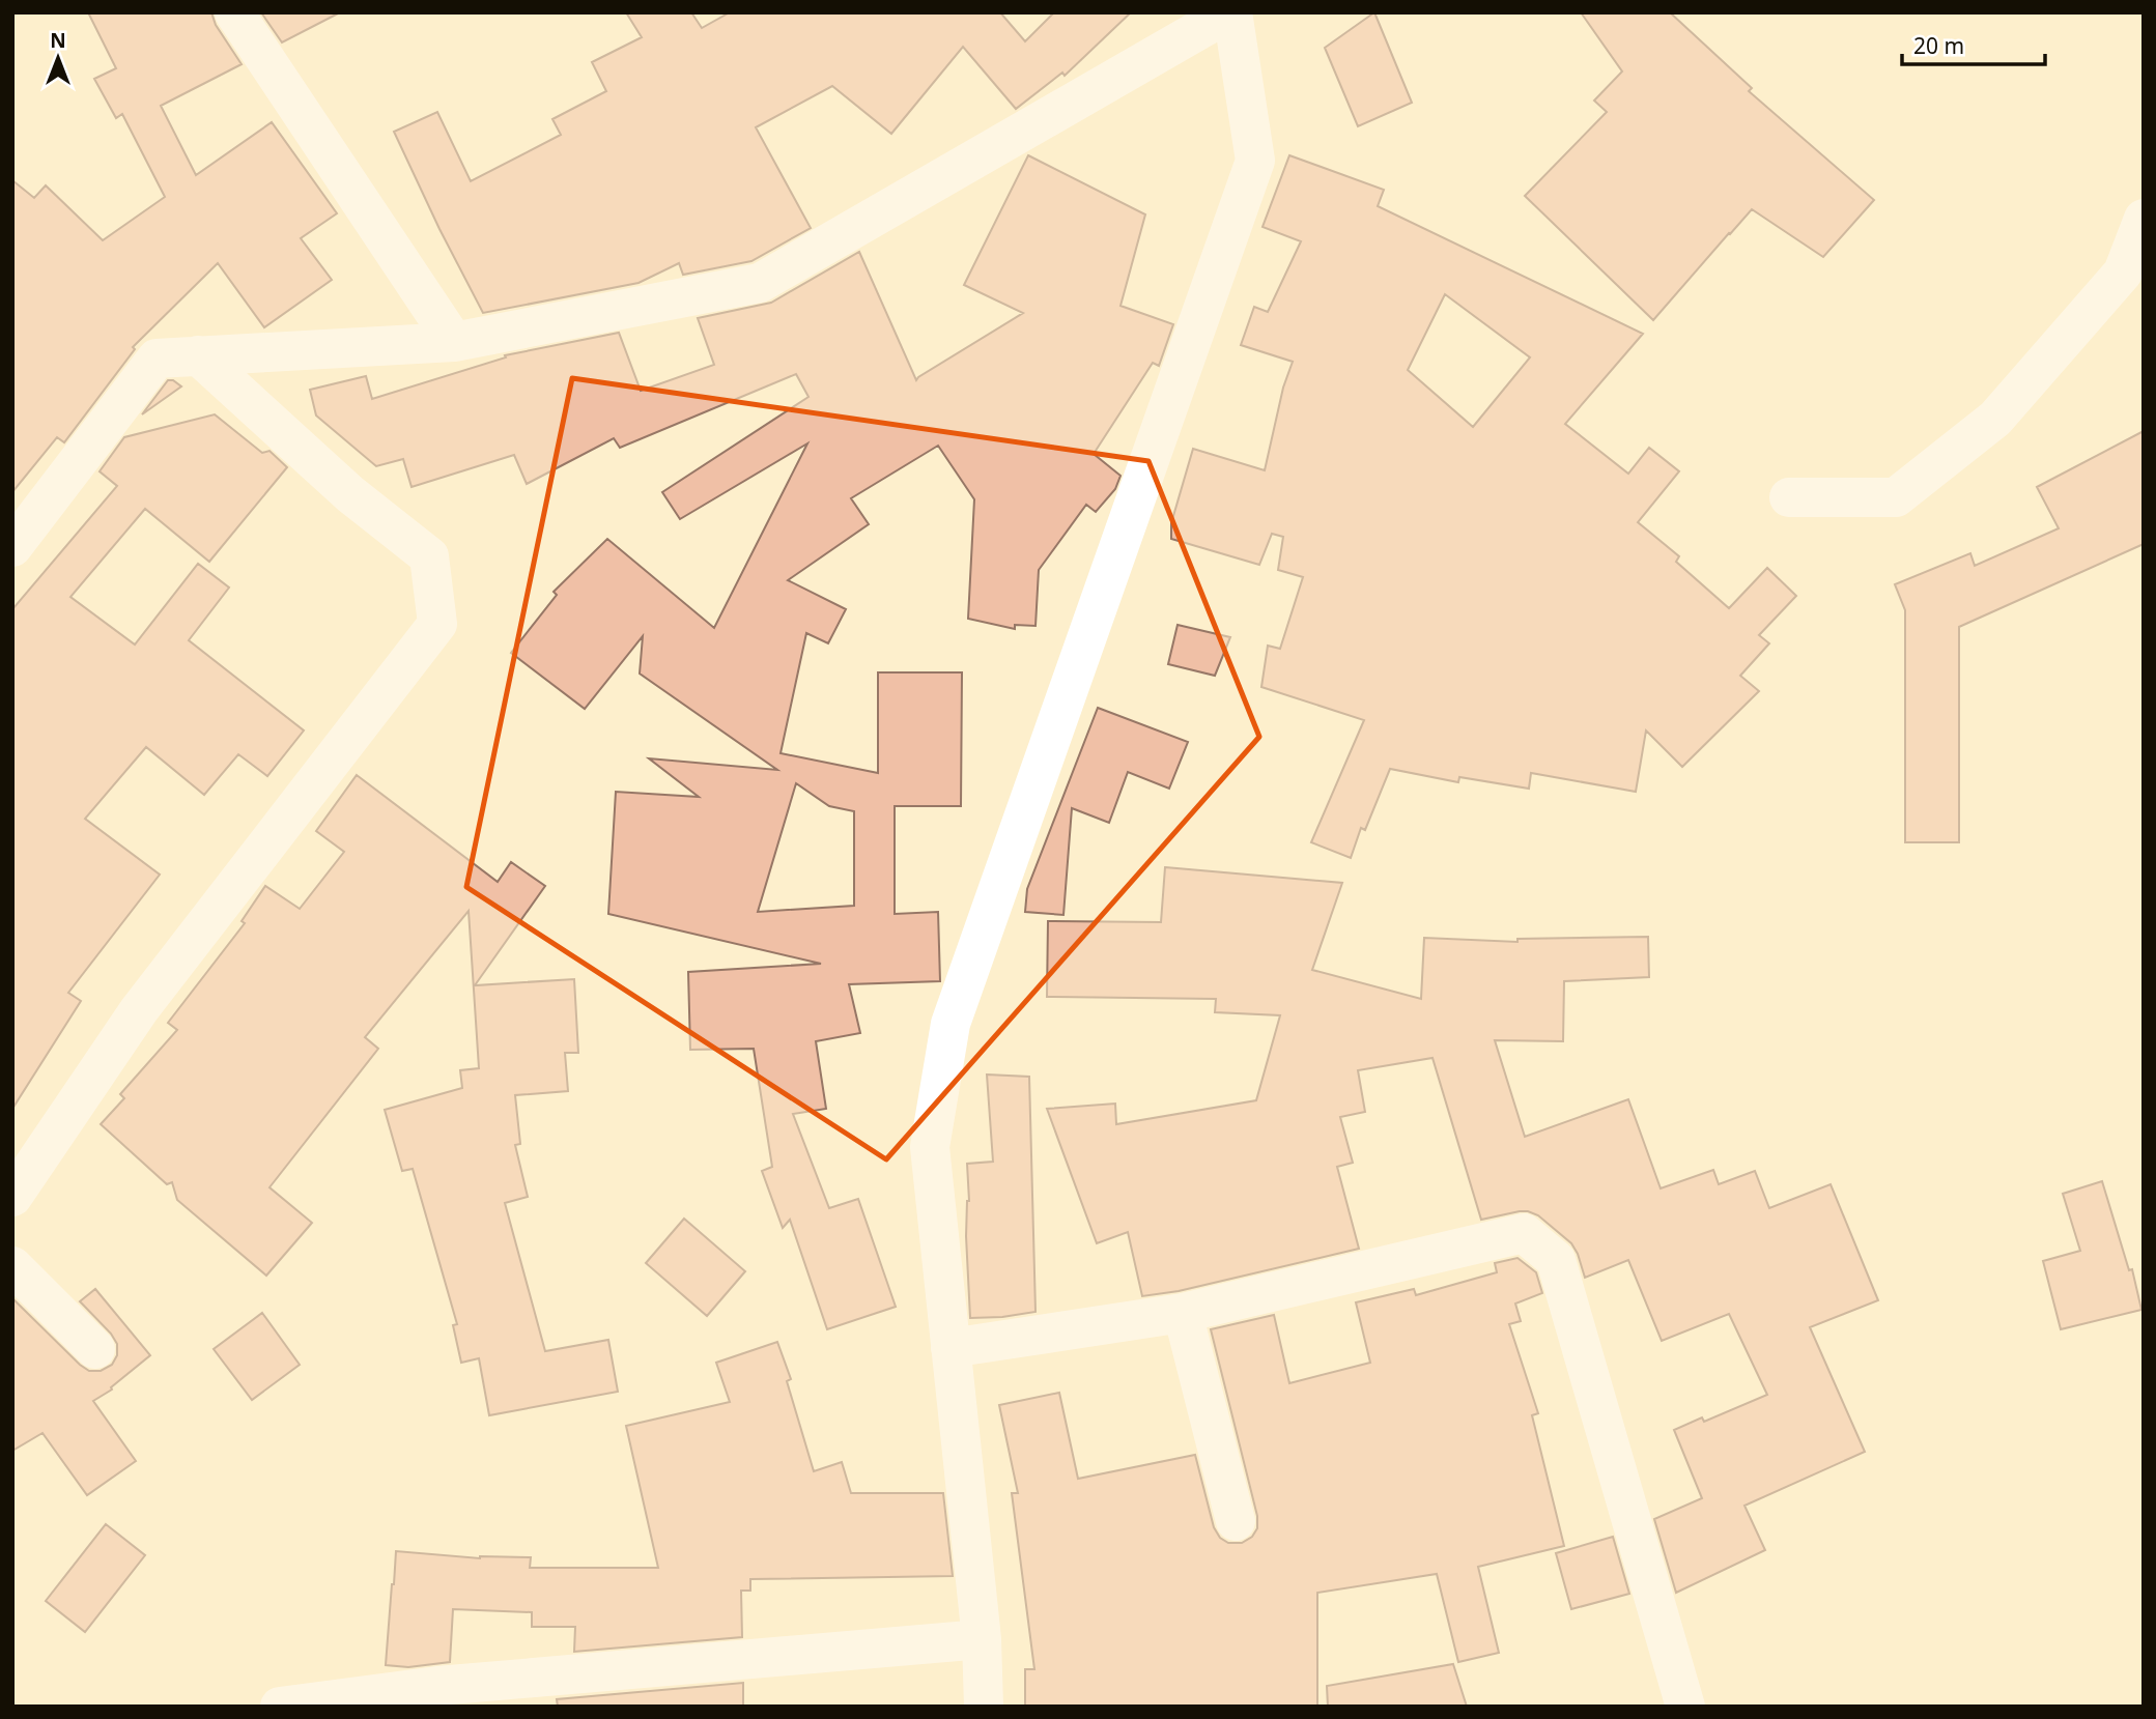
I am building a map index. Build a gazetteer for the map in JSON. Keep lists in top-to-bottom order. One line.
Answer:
{"scale_bar":"20 m","north":"top"}
